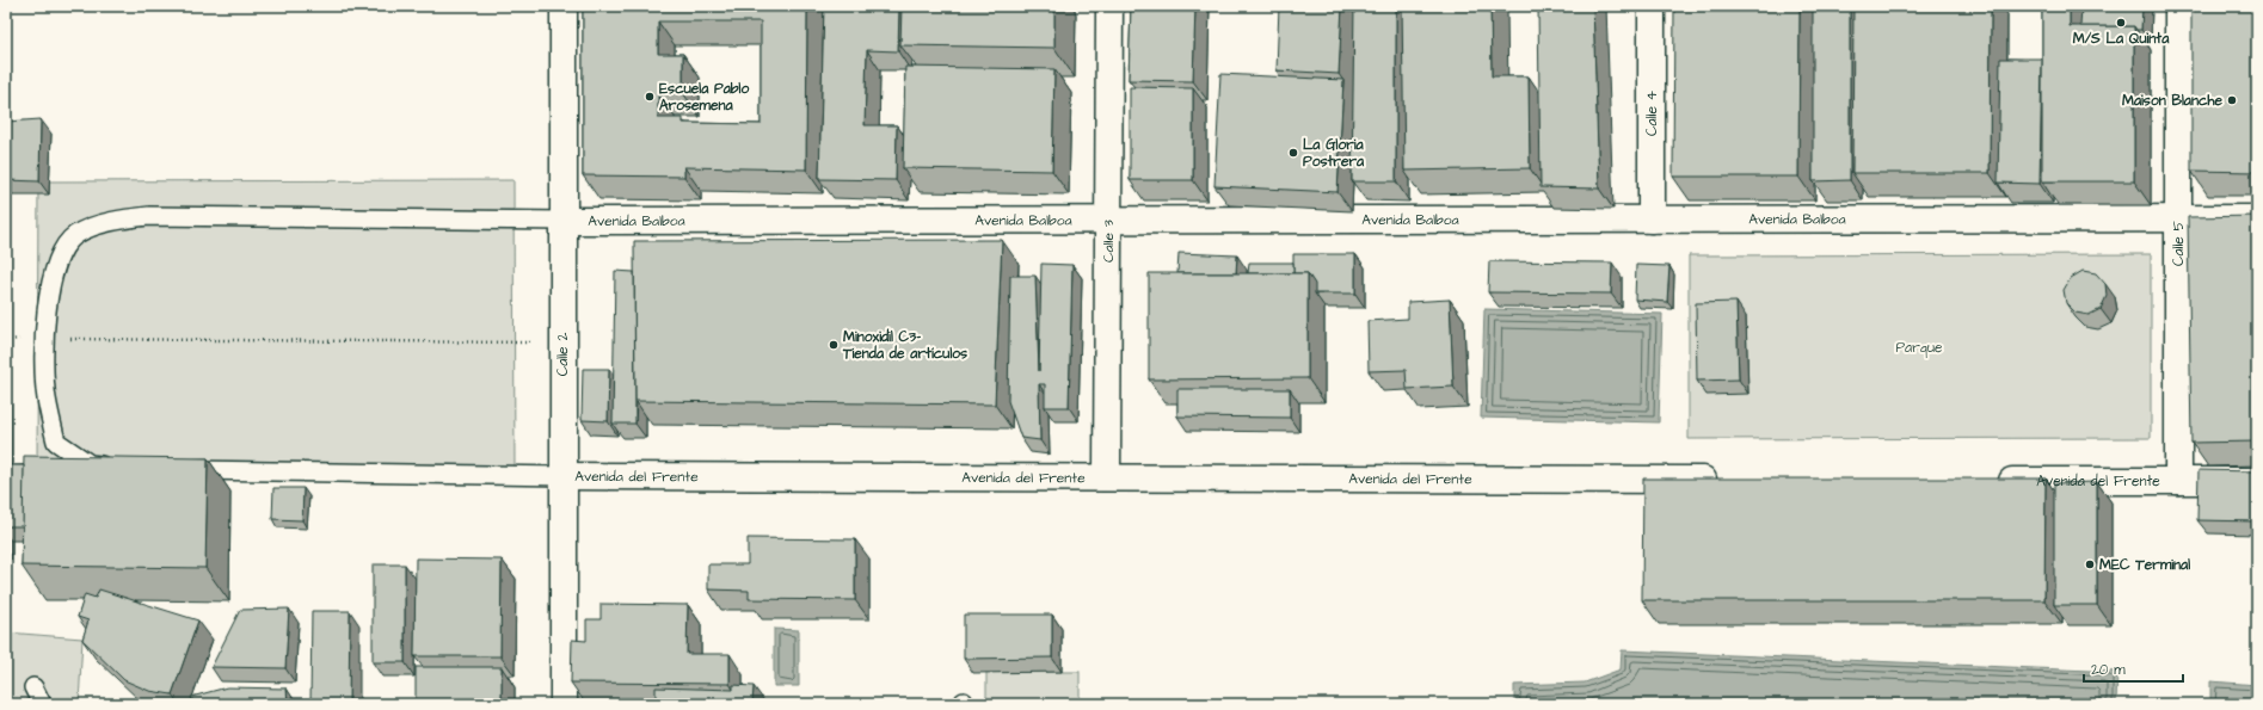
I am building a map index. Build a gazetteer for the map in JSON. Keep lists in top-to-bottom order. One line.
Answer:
{"streets":{"street":["Calle 4","Avenida Balboa","Calle 3","Calle 5","Calle 2","Avenida del Frente"]},"crossings":[["Calle 4","Avenida Balboa"],["Avenida Balboa","Calle 3"],["Avenida Balboa","Calle 5"],["Avenida Balboa","Calle 2"],["Calle 3","Avenida del Frente"],["Calle 5","Avenida del Frente"],["Calle 2","Avenida del Frente"]],"parks":["Parque"],"places":["M/S La Quinta","Escuela Pablo Arosemena","Maison Blanche","La Gloria Postrera","Minoxidil C3- Tienda de artículos","MEC Terminal"],"scale_bar":"20 m"}
